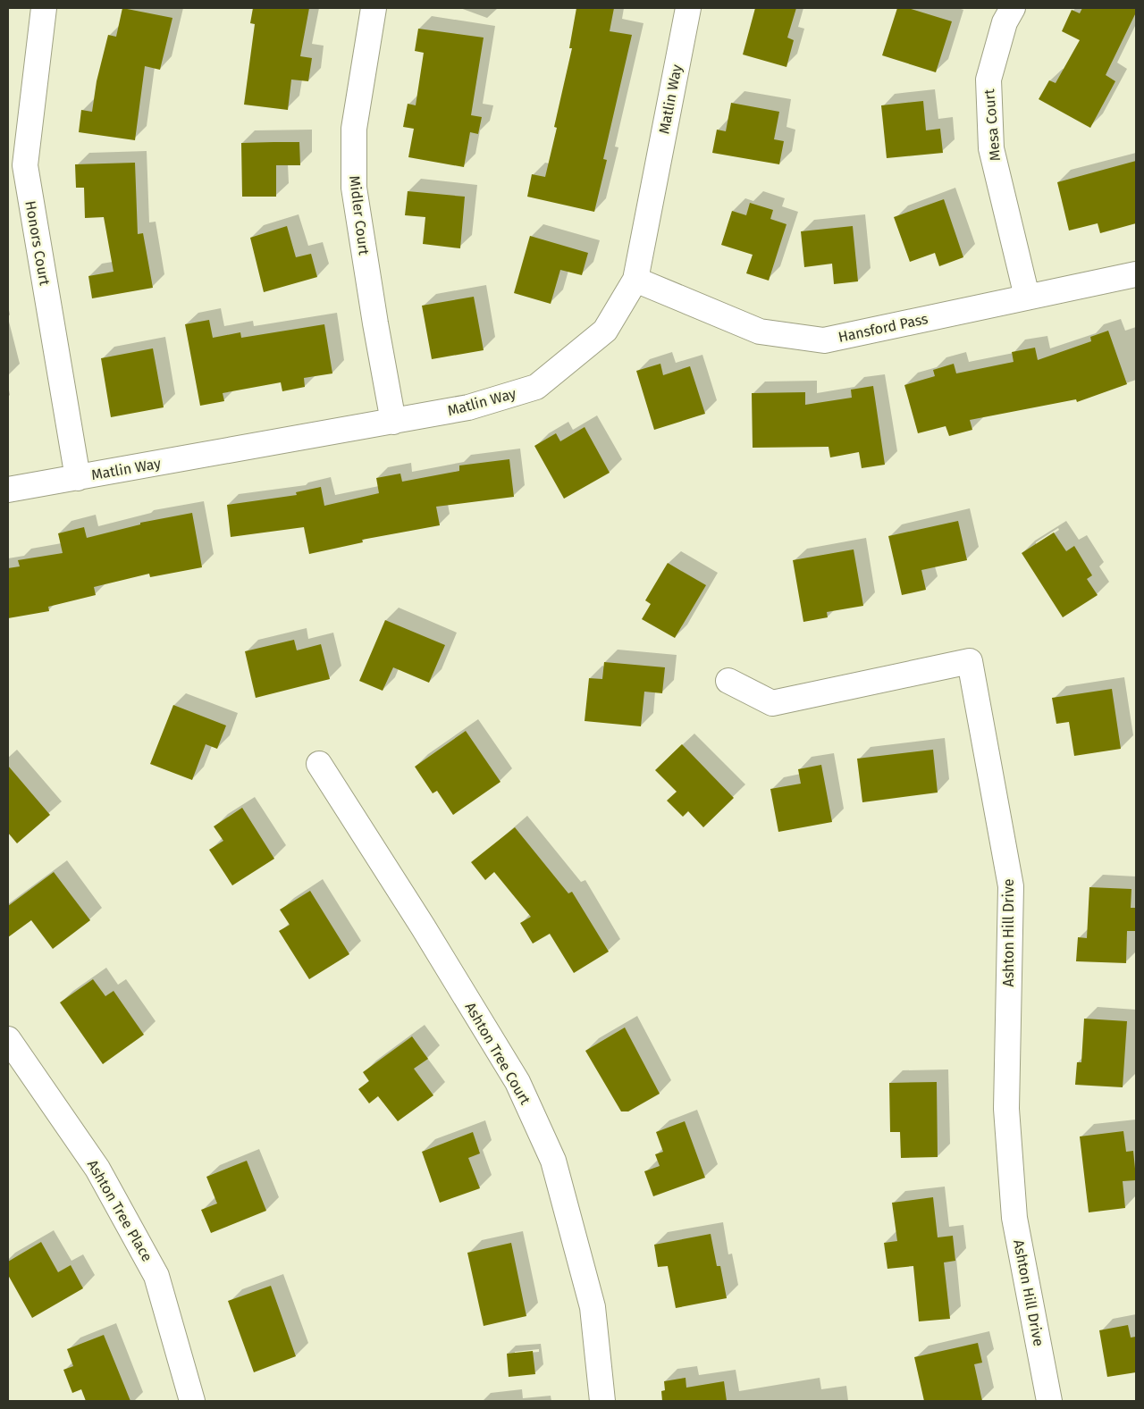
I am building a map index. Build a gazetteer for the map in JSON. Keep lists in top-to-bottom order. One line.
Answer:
{"streets":{"street":["Matlin Way","Mesa Court","Midler Court","Honors Court","Hansford Pass","Ashton Hill Drive","Ashton Tree Court","Ashton Tree Place"]},"crossings":[["Matlin Way","Midler Court"],["Matlin Way","Honors Court"],["Matlin Way","Hansford Pass"],["Mesa Court","Hansford Pass"]]}
